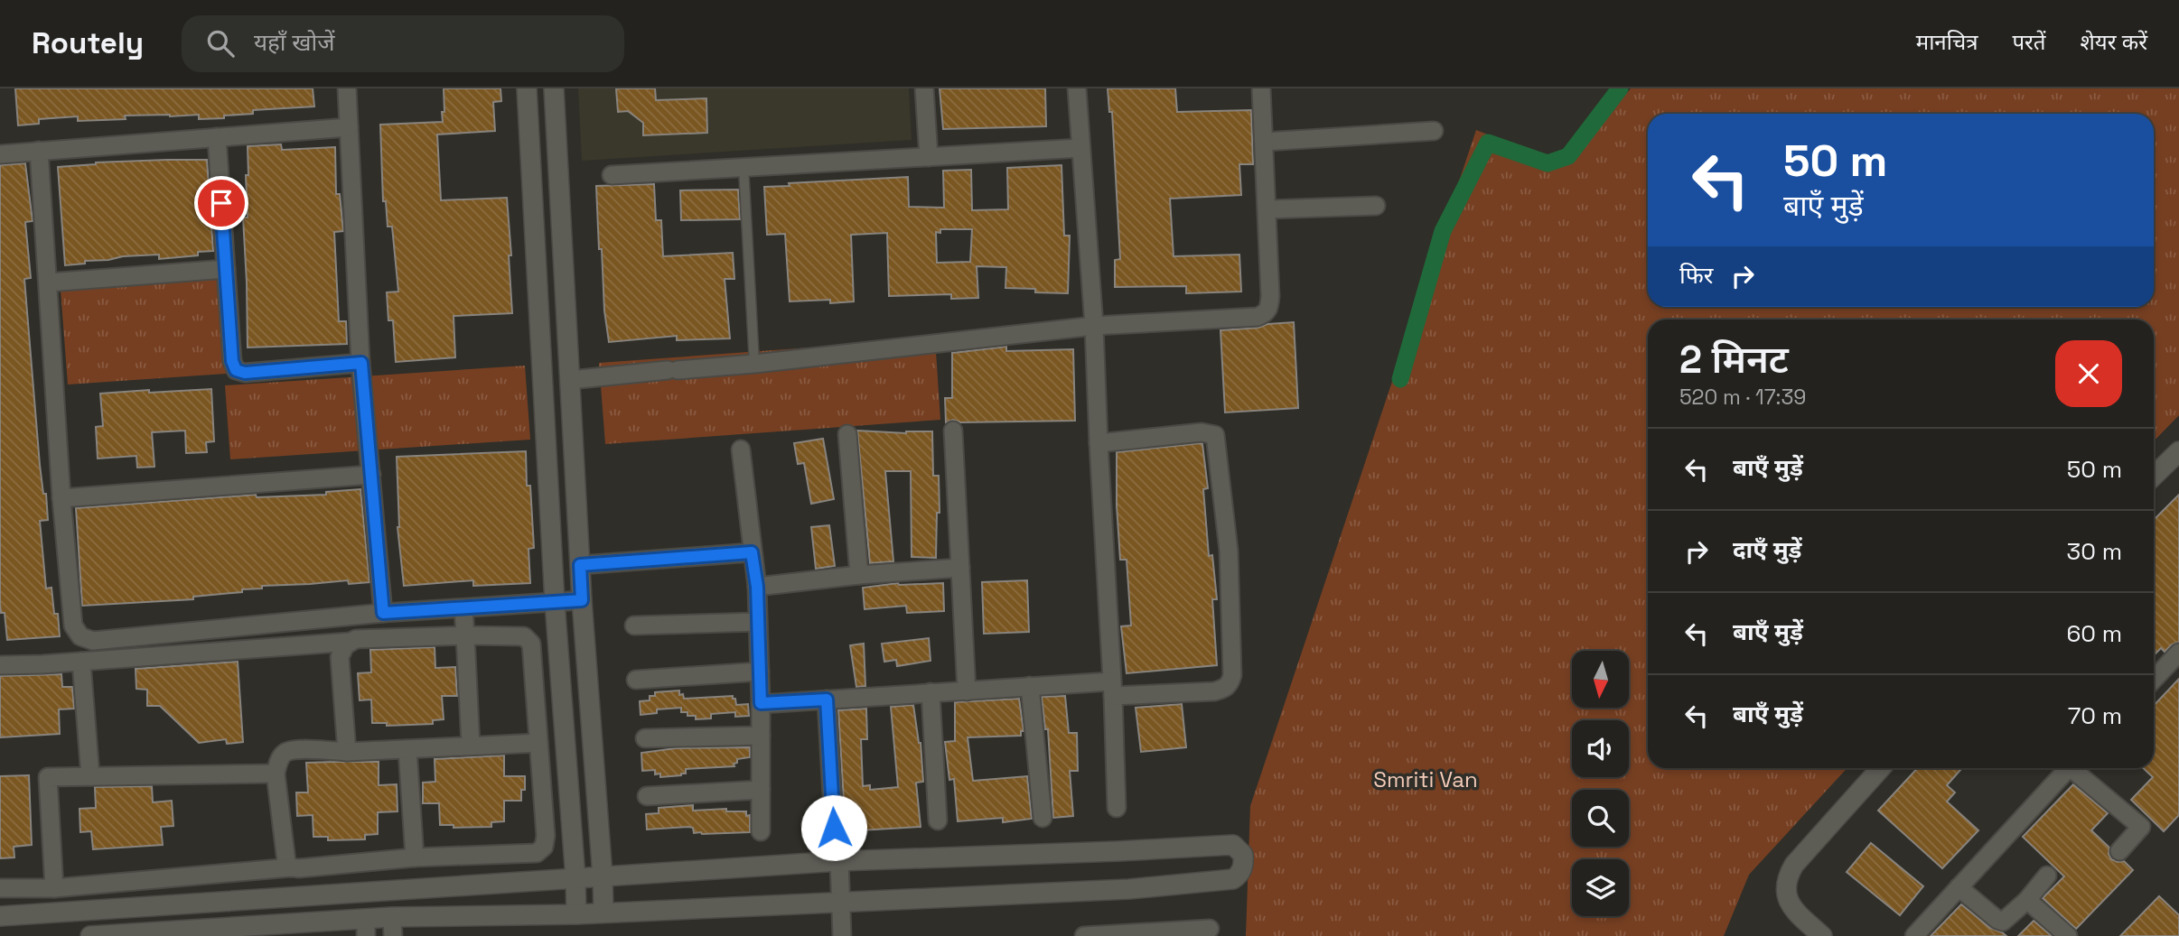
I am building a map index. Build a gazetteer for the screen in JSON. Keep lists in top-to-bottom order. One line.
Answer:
{"parks":["Smriti Van"],"north":"bottom","page":{"header":"Routely","search":"यहाँ खोजें","nav":["मानचित्र","परतें","शेयर करें"],"turn":["50 m","बाएँ मुड़ें"],"then":"फिर","heading":["2 मिनट","520 m · 17:39"],"list":[{"name":"बाएँ मुड़ें","value":"50 m"},{"name":"दाएँ मुड़ें","value":"30 m"},{"name":"बाएँ मुड़ें","value":"60 m"},{"name":"बाएँ मुड़ें","value":"70 m"}]}}
